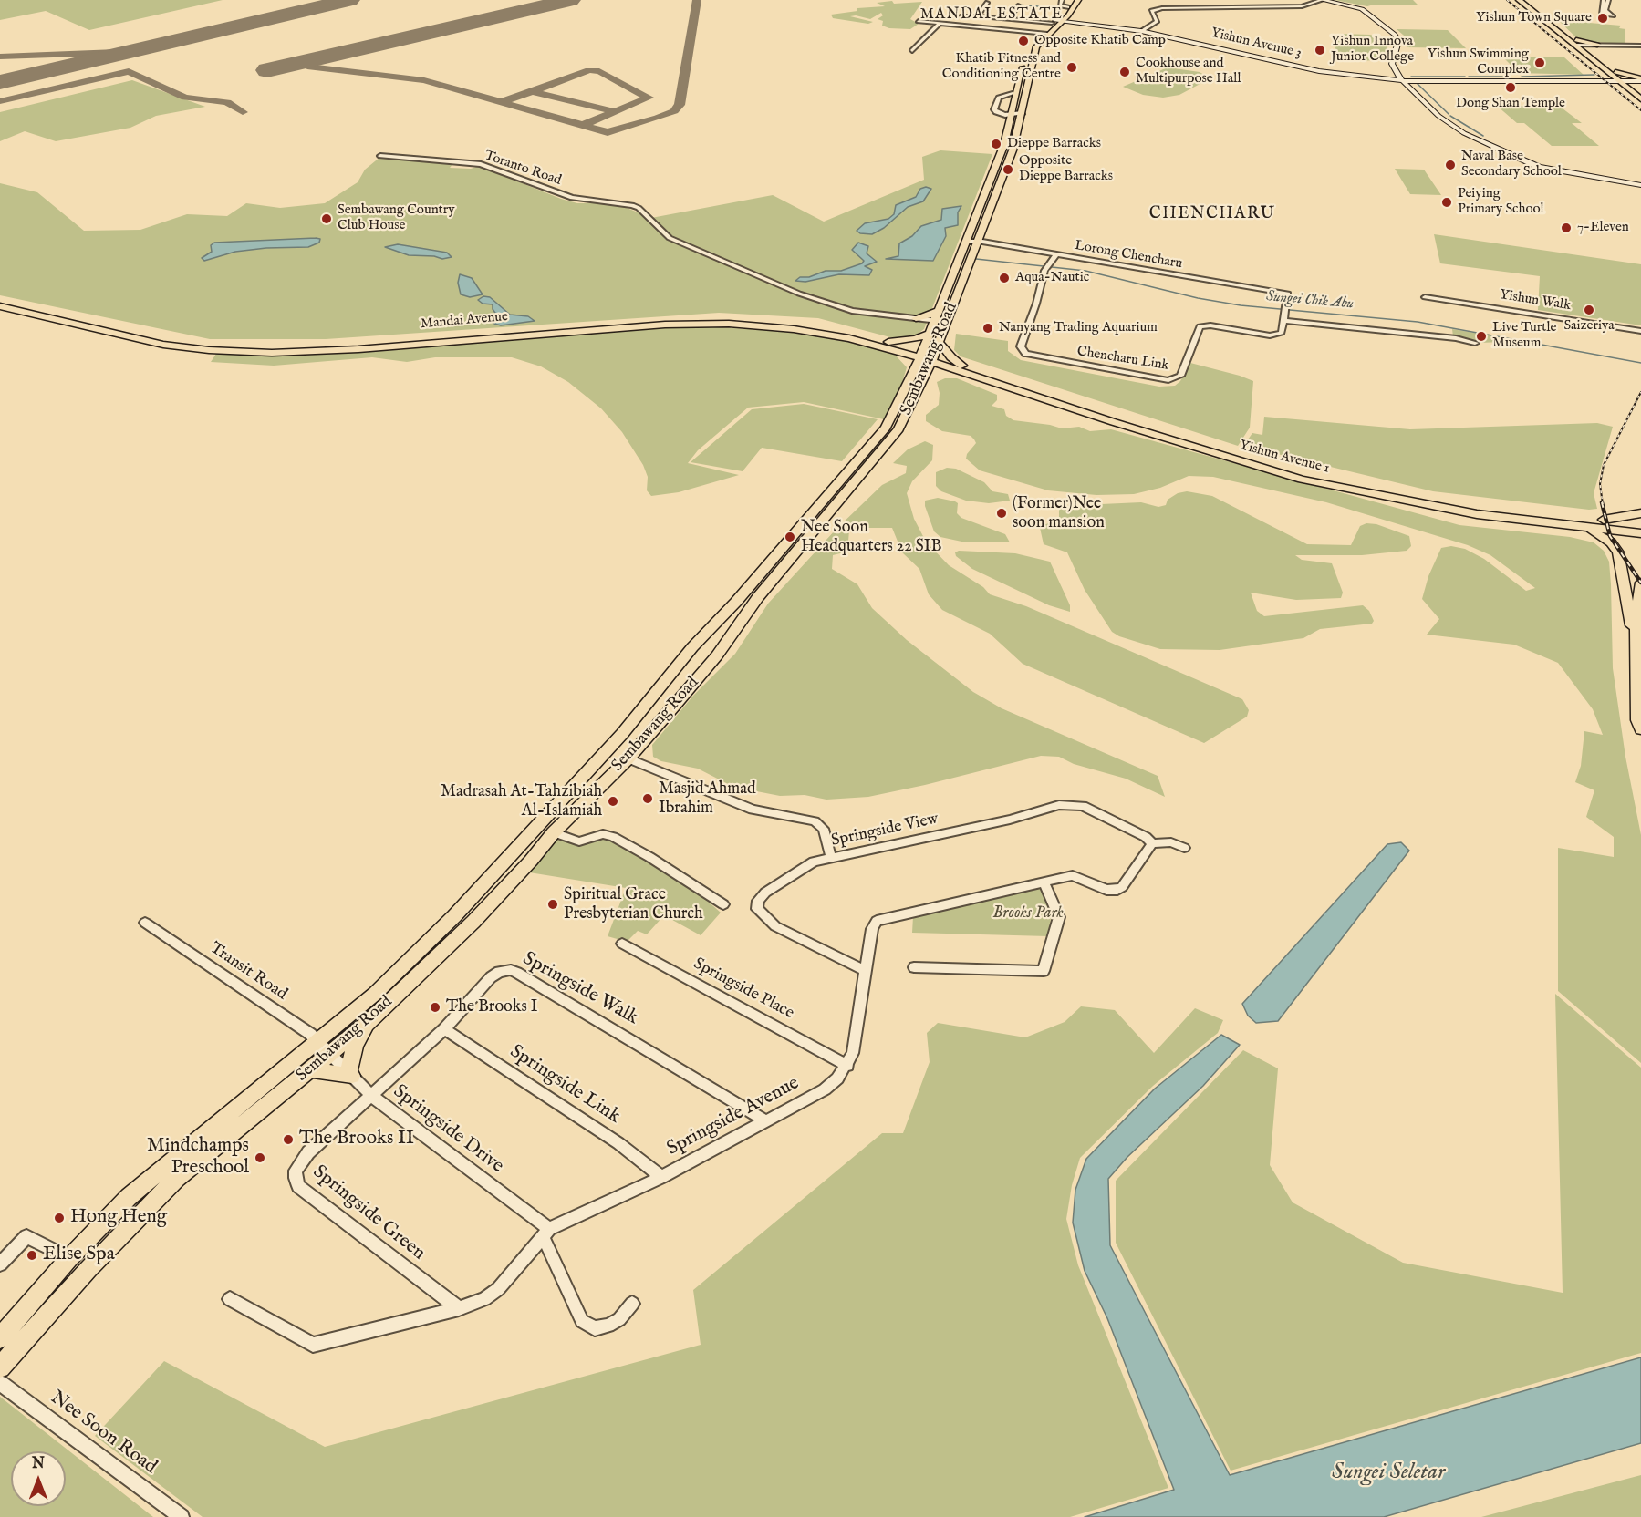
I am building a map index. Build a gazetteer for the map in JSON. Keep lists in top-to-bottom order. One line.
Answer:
{"streets":{"main road":["Yishun Avenue 3","Mandai Avenue","Sembawang Road","Yishun Avenue 1"],"street":["Toranto Road","Lorong Chencharu","Yishun Walk","Chencharu Link","Springside View","Transit Road","Springside Walk","Springside Place","Springside Link","Springside Avenue","Springside Drive","Springside Green","Nee Soon Road"]},"crossings":[["Lorong Chencharu","Sembawang Road"],["Lorong Chencharu","Chencharu Link"],["Mandai Avenue","Sembawang Road"],["Mandai Avenue","Yishun Avenue 1"],["Sembawang Road","Yishun Avenue 1"],["Sembawang Road","Transit Road"],["Sembawang Road","Springside Drive"],["Springside View","Springside Avenue"],["Transit Road","Springside Drive"],["Springside Walk","Springside Link"],["Springside Walk","Springside Avenue"],["Springside Walk","Springside Drive"],["Springside Walk","Springside Green"],["Springside Place","Springside Avenue"],["Springside Link","Springside Avenue"],["Springside Avenue","Springside Drive"],["Springside Avenue","Springside Green"],["Springside Drive","Springside Green"]],"districts":["MANDAI ESTATE","CHENCHARU"],"water":["Sungei Chik Abu","Sungei Seletar"],"parks":["Brooks Park"],"places":["Yishun Town Square","Opposite Khatib Camp","Yishun Innova Junior College","Yishun Swimming Complex","Khatib Fitness and Conditioning Centre","Cookhouse and Multipurpose Hall","Dong Shan Temple","Dieppe Barracks","Naval Base Secondary School","Opposite Dieppe Barracks","Peiying Primary School","Sembawang Country Club House","7-Eleven","Aqua-Nautic","Saizeriya","Nanyang Trading Aquarium","Live Turtle Museum","(Former)Nee soon mansion","Nee Soon Headquarters 22 SIB","Masjid Ahmad Ibrahim","Madrasah At-Tahzibiah Al-Islamiah","Spiritual Grace Presbyterian Church","The Brooks I","The Brooks II","Mindchamps Preschool","Hong Heng","Elise Spa"],"north":"top"}
